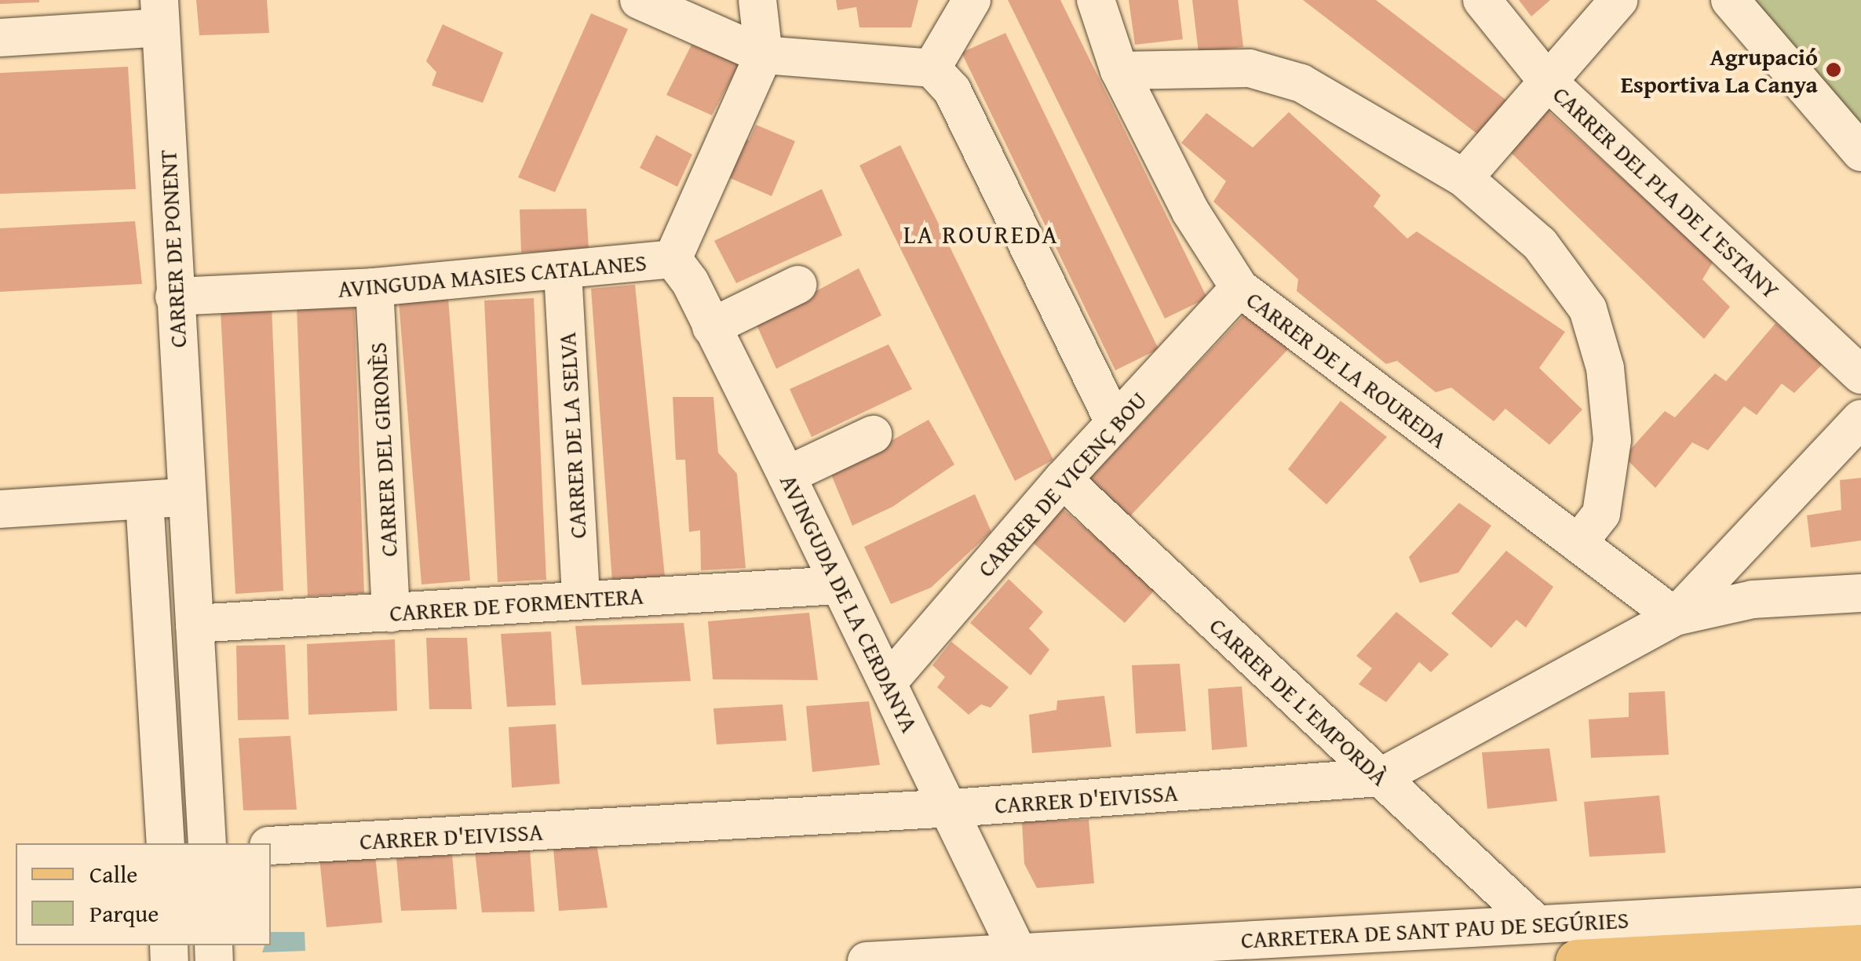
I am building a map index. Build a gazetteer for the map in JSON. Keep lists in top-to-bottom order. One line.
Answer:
{"streets":{"street":["CARRER DEL PLA DE L'ESTANY","CARRER DE PONENT","AVINGUDA MASIES CATALANES","CARRER DE LA ROUREDA","CARRER DE LA SELVA","CARRER DEL GIRONÈS","CARRER DE VICENÇ BOU","AVINGUDA DE LA CERDANYA","CARRER DE FORMENTERA","CARRER DE L'EMPORDÀ","CARRER D'EIVISSA","CARRETERA DE SANT PAU DE SEGÚRIES"]},"crossings":[["CARRER DE PONENT","AVINGUDA MASIES CATALANES"],["CARRER DE PONENT","CARRER DE FORMENTERA"],["AVINGUDA MASIES CATALANES","CARRER DE LA SELVA"],["AVINGUDA MASIES CATALANES","CARRER DEL GIRONÈS"],["AVINGUDA MASIES CATALANES","AVINGUDA DE LA CERDANYA"],["CARRER DE LA ROUREDA","CARRER DE VICENÇ BOU"],["CARRER DE LA ROUREDA","CARRER D'EIVISSA"],["CARRER DE LA SELVA","CARRER DE FORMENTERA"],["CARRER DEL GIRONÈS","CARRER DE FORMENTERA"],["CARRER DE VICENÇ BOU","AVINGUDA DE LA CERDANYA"],["CARRER DE VICENÇ BOU","CARRER DE L'EMPORDÀ"],["AVINGUDA DE LA CERDANYA","CARRER DE FORMENTERA"],["AVINGUDA DE LA CERDANYA","CARRER D'EIVISSA"],["AVINGUDA DE LA CERDANYA","CARRETERA DE SANT PAU DE SEGÚRIES"],["CARRER DE L'EMPORDÀ","CARRER D'EIVISSA"],["CARRER DE L'EMPORDÀ","CARRETERA DE SANT PAU DE SEGÚRIES"]],"districts":["LA ROUREDA"],"places":["Agrupació Esportiva La Canya"],"legend":["Calle","Parque"]}
